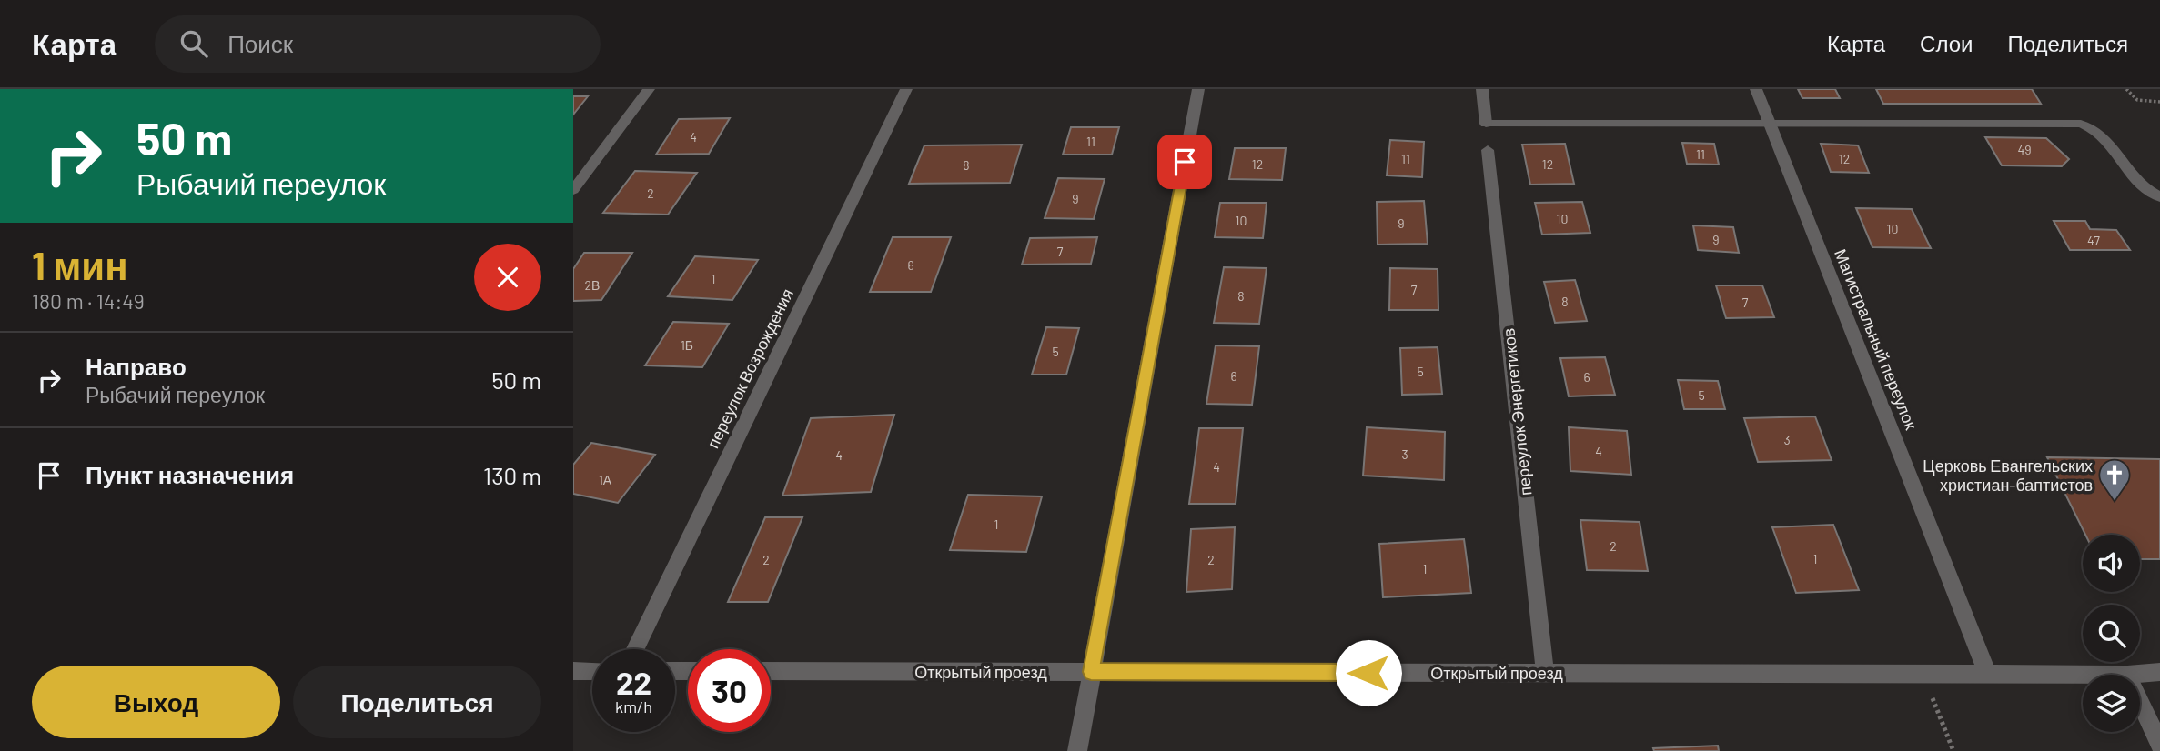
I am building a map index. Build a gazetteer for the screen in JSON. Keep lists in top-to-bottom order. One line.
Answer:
{"streets":{"street":["Магистральный переулок","переулок Возрождения","переулок Энергетиков","Открытый проезд"]},"crossings":[["Магистральный переулок","Открытый проезд"],["переулок Энергетиков","Открытый проезд"]],"places":{"church":["Церковь Евангельских христиан-баптистов"]},"house_numbers":["4","11","49","11","11","12","12","12","8","2","9","10","10","9","10","9","47","7","6","1","2В","7","8","8","7","1Б","5","5","6","6","5","3","4","3","4","4","1А","1","2","1","2","2","1"],"page":{"header":"Карта","search":"Поиск","nav":["Карта","Слои","Поделиться"],"turn":["50 m","Рыбачий переулок"],"heading":["1 мин","180 m · 14:49"],"list":[{"name":"Направо","note":"Рыбачий переулок","value":"50 m"},{"name":"Пункт назначения","value":"130 m"}],"speed":"22 km/h","limit":"30","buttons":["Выход","Поделиться"]}}
